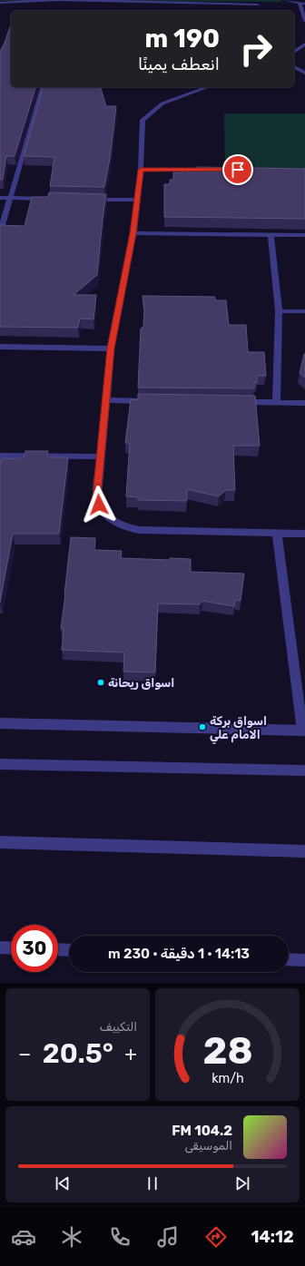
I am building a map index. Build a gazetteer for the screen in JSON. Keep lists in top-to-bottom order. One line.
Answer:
{"places":["اسواق ريحانة","اسواق بركة الامام علي"],"page":{"turn":["190 m","انعطف يمينًا"],"limit":"30","trip":"14:13 · 1 دقيقة · 230 m","tile":"التكييف","heat":["−","20.5°","+"],"song":["104.2 FM","الموسيقى"],"tabs":"14:12","gauge":["28","km/h"]}}
